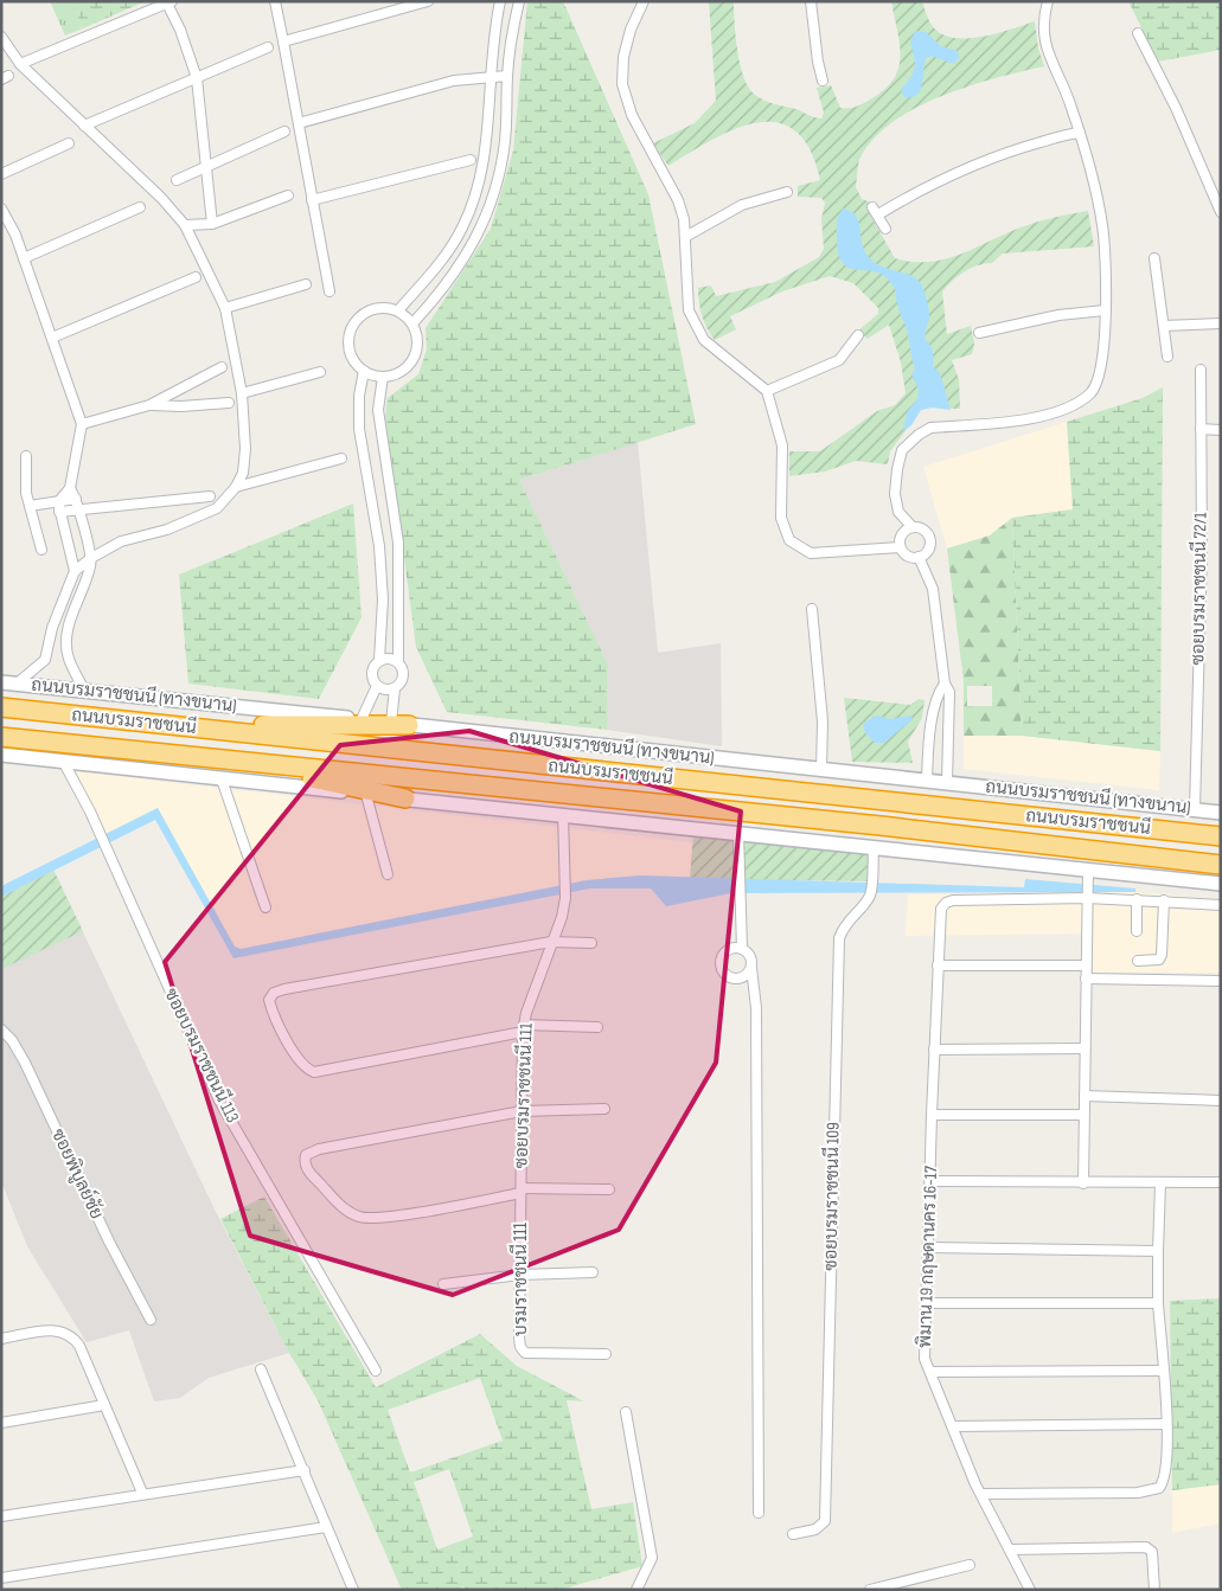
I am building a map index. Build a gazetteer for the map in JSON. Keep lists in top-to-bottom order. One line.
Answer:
{"streets":{"highway":["ถนนบรมราชชนนี"],"main road":["ถนนบรมราชชนนี (ทางขนาน)"],"street":["ซอยบรมราชชนนี 72/1","ซอยบรมราชชนนี 113","ซอยบรมราชชนนี 111","ซอยพิบูลย์ชัย","ซอยบรมราชชนนี 109","พิมาน 19 กฤษดานคร 16-17","บรมราชชนนี 111"]},"crossings":[["ซอยบรมราชชนนี 72/1","ถนนบรมราชชนนี (ทางขนาน)"],["ซอยบรมราชชนนี 111","บรมราชชนนี 111"]]}
